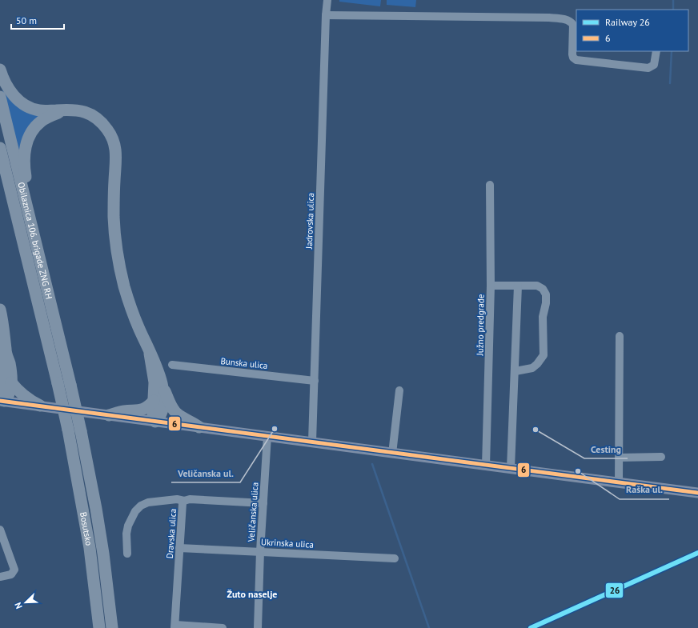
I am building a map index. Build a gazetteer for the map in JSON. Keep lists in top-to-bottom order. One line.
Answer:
{"streets":{"highway":["Obilaznica 106. brigade ZNG RH","Bosutsko"],"street":["Jadrovska ulica","Južno predgrađe","Bunska ulica","Veličanska ulica","Dravska ulica","Ukrinska ulica"]},"crossings":[["Jadrovska ulica","Bunska ulica"],["Obilaznica 106. brigade ZNG RH","Bosutsko"],["Veličanska ulica","Dravska ulica"],["Veličanska ulica","Ukrinska ulica"],["Dravska ulica","Ukrinska ulica"]],"districts":["Žuto naselje"],"places":["Veličanska ul.","Cesting","Raška ul."],"lines":["transit line 6","rail line 26"],"legend":["Railway 26","6"],"scale_bar":"50 m","north":"bottom left"}
